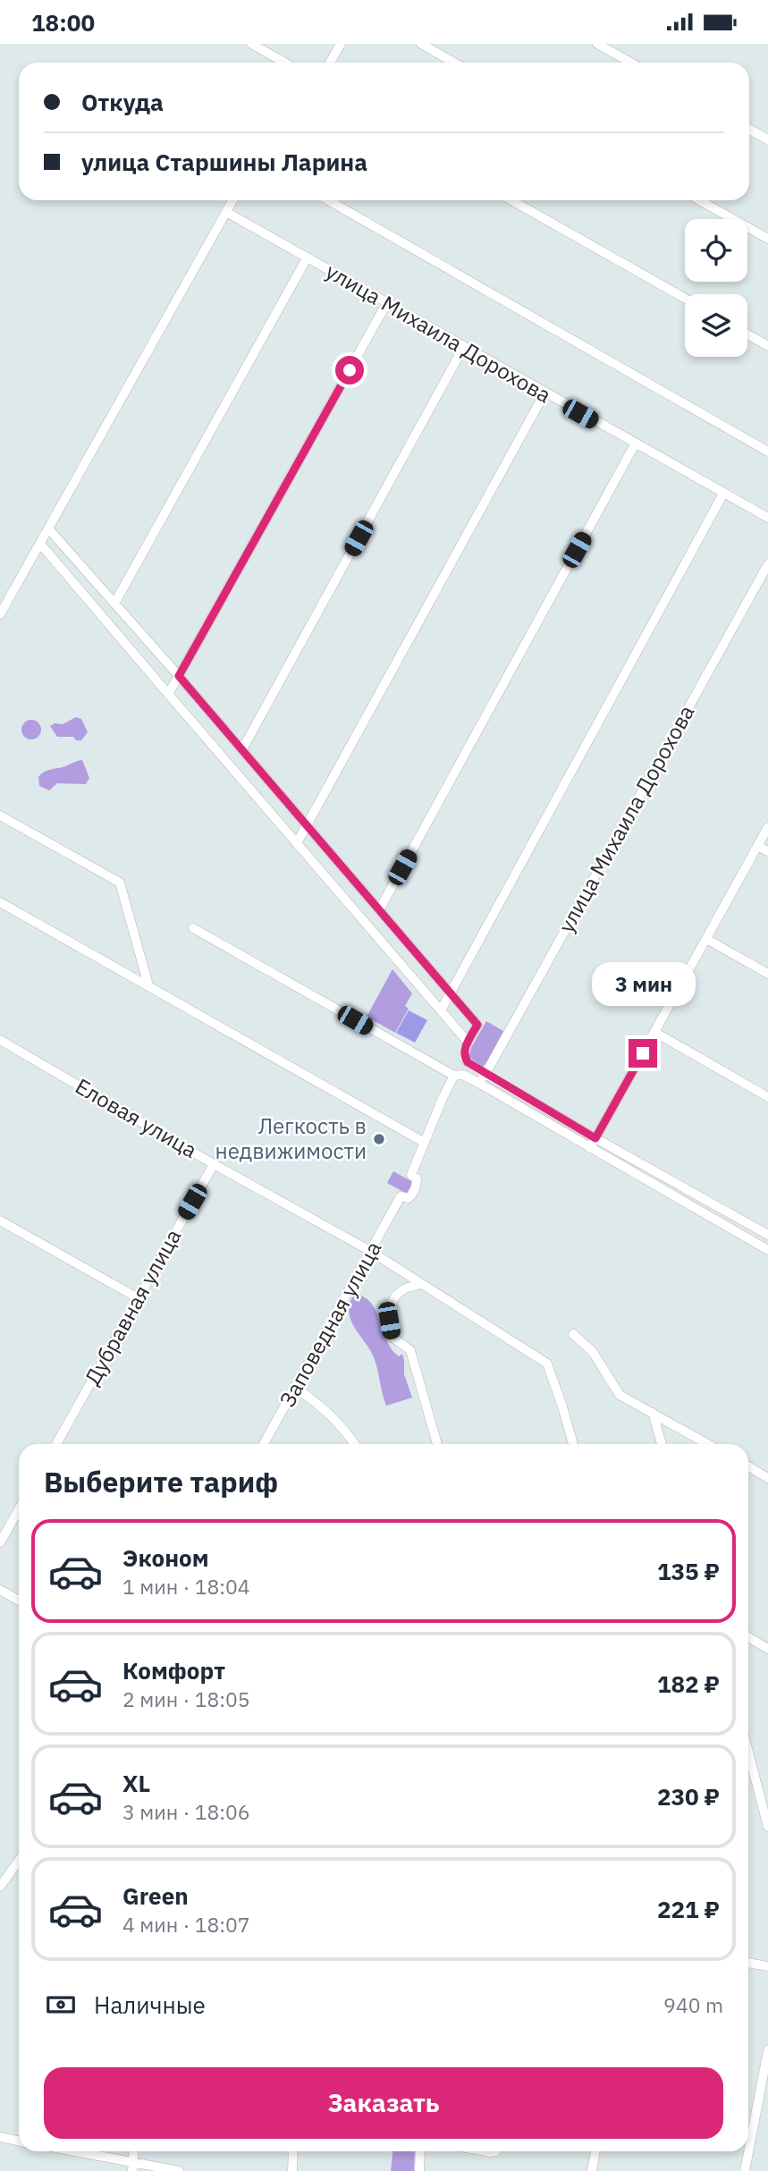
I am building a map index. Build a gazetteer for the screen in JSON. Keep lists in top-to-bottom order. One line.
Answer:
{"streets":{"street":["улица Михаила Дорохова","Еловая улица","Дубравная улица","Заповедная улица"]},"crossings":[["Еловая улица","Дубравная улица"],["Еловая улица","Заповедная улица"]],"places":["Легкость в недвижимости"],"page":{"status":"18:00","banner":["Откуда","улица Старшины Ларина"],"bubble":"3 мин","heading":"Выберите тариф","list":[{"name":"Эконом","note":"1 мин · 18:04","value":"135 ₽"},{"name":"Комфорт","note":"2 мин · 18:05","value":"182 ₽"},{"name":"XL","note":"3 мин · 18:06","value":"230 ₽"},{"name":"Green","note":"4 мин · 18:07","value":"221 ₽"}],"pay":["Наличные","940 m"],"buttons":"Заказать"}}
